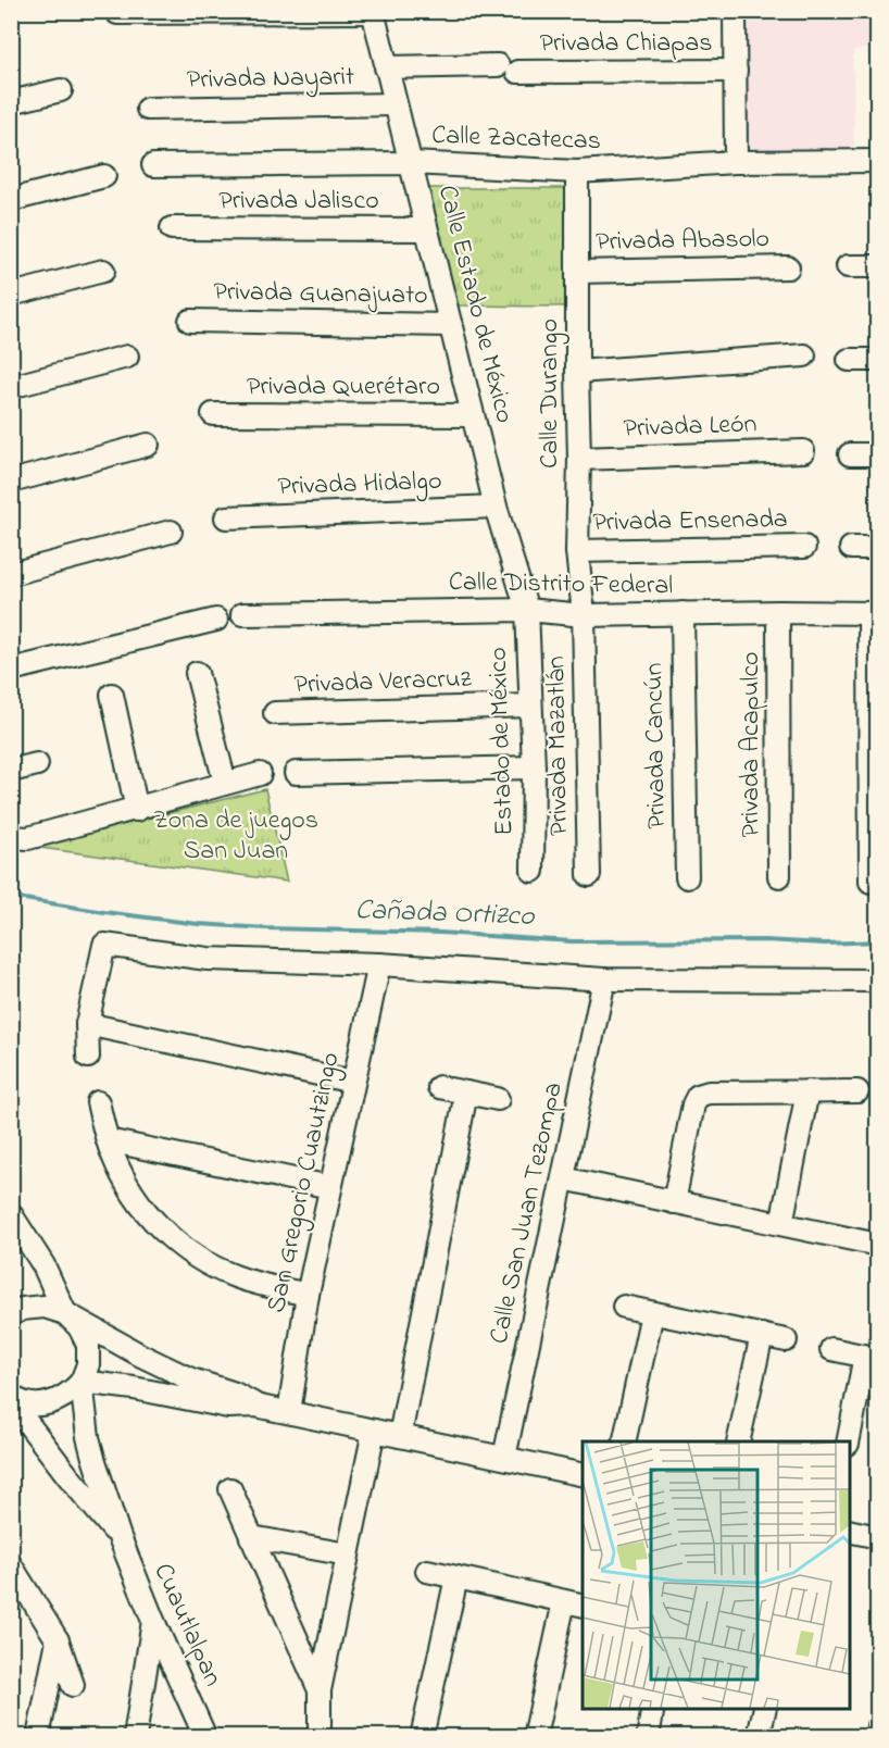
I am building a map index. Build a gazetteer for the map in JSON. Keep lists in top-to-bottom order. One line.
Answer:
{"streets":{"street":["Privada Chiapas","Privada Nayarit","Calle Zacatecas","Privada Jalisco","Privada Abasolo","Privada Guanajuato","Calle Estado de México","Privada Querétaro","Calle Durango","Privada León","Privada Hidalgo","Privada Ensenada","Calle Distrito Federal","Privada Veracruz","Estado de México","Privada Acapulco","Privada Mazatlán","Privada Cancún","San Gregorio Cuautzingo","Calle San Juan Tezompa","Cuautlalpan"]},"crossings":[["Privada Chiapas","Calle Estado de México"],["Privada Nayarit","Calle Estado de México"],["Calle Zacatecas","Calle Estado de México"],["Calle Zacatecas","Calle Durango"],["Privada Jalisco","Calle Estado de México"],["Privada Abasolo","Calle Durango"],["Privada Guanajuato","Calle Estado de México"],["Calle Estado de México","Privada Querétaro"],["Calle Estado de México","Privada Hidalgo"],["Calle Estado de México","Calle Distrito Federal"],["Calle Estado de México","Estado de México"],["Calle Durango","Privada León"],["Calle Durango","Privada Ensenada"],["Calle Durango","Calle Distrito Federal"],["Calle Durango","Privada Mazatlán"],["Calle Distrito Federal","Estado de México"],["Calle Distrito Federal","Privada Acapulco"],["Calle Distrito Federal","Privada Mazatlán"],["Calle Distrito Federal","Privada Cancún"],["Privada Veracruz","Estado de México"]],"water":["Cañada Ortizco"],"parks":["Zona de juegos San Juan"]}
